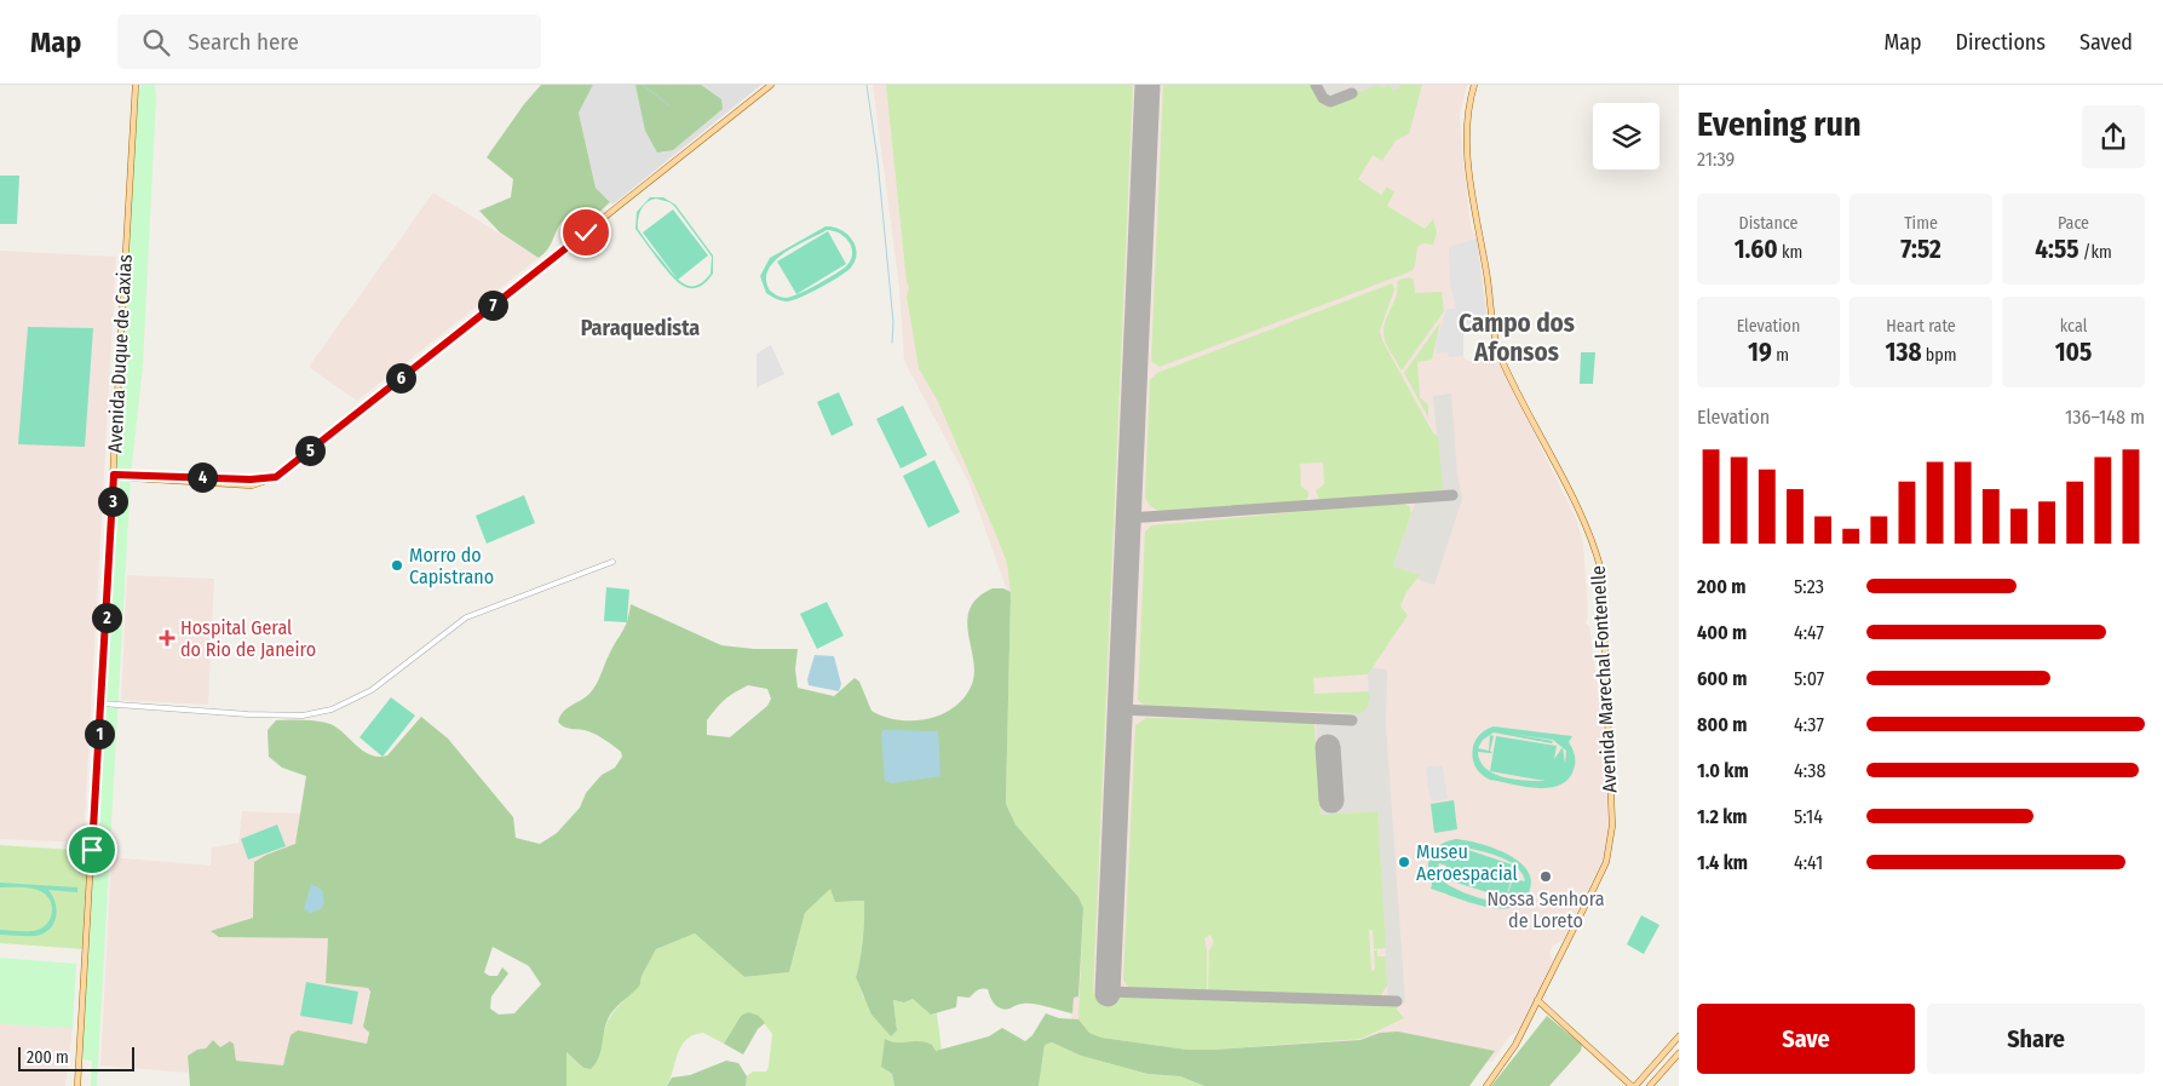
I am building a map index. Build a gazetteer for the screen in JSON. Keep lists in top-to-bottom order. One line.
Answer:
{"streets":{"main road":["Avenida Duque de Caxias","Avenida Marechal Fontenelle"]},"districts":["Campo dos Afonsos","Paraquedista"],"places":{"other":["Morro do Capistrano","Museu Aeroespacial","Nossa Senhora de Loreto"],"health":["Hospital Geral do Rio de Janeiro"]},"scale_bar":"200 m","page":{"header":"Map","search":"Search here","nav":["Map","Directions","Saved"],"heading":["Evening run","21:39"],"stats":[["Distance","1.60 km"],["Time","7:52"],["Pace","4:55 /km"],["Elevation","19 m"],["Heart rate","138 bpm"],["kcal","105"]],"pins":["7","6","5","4","3","2","1"],"chart":["Elevation","136–148 m"],"list":[{"name":"200 m","note":"5:23"},{"name":"400 m","note":"4:47"},{"name":"600 m","note":"5:07"},{"name":"800 m","note":"4:37"},{"name":"1.0 km","note":"4:38"},{"name":"1.2 km","note":"5:14"},{"name":"1.4 km","note":"4:41"}],"buttons":["Save","Share"],"scale":"200 m"}}
